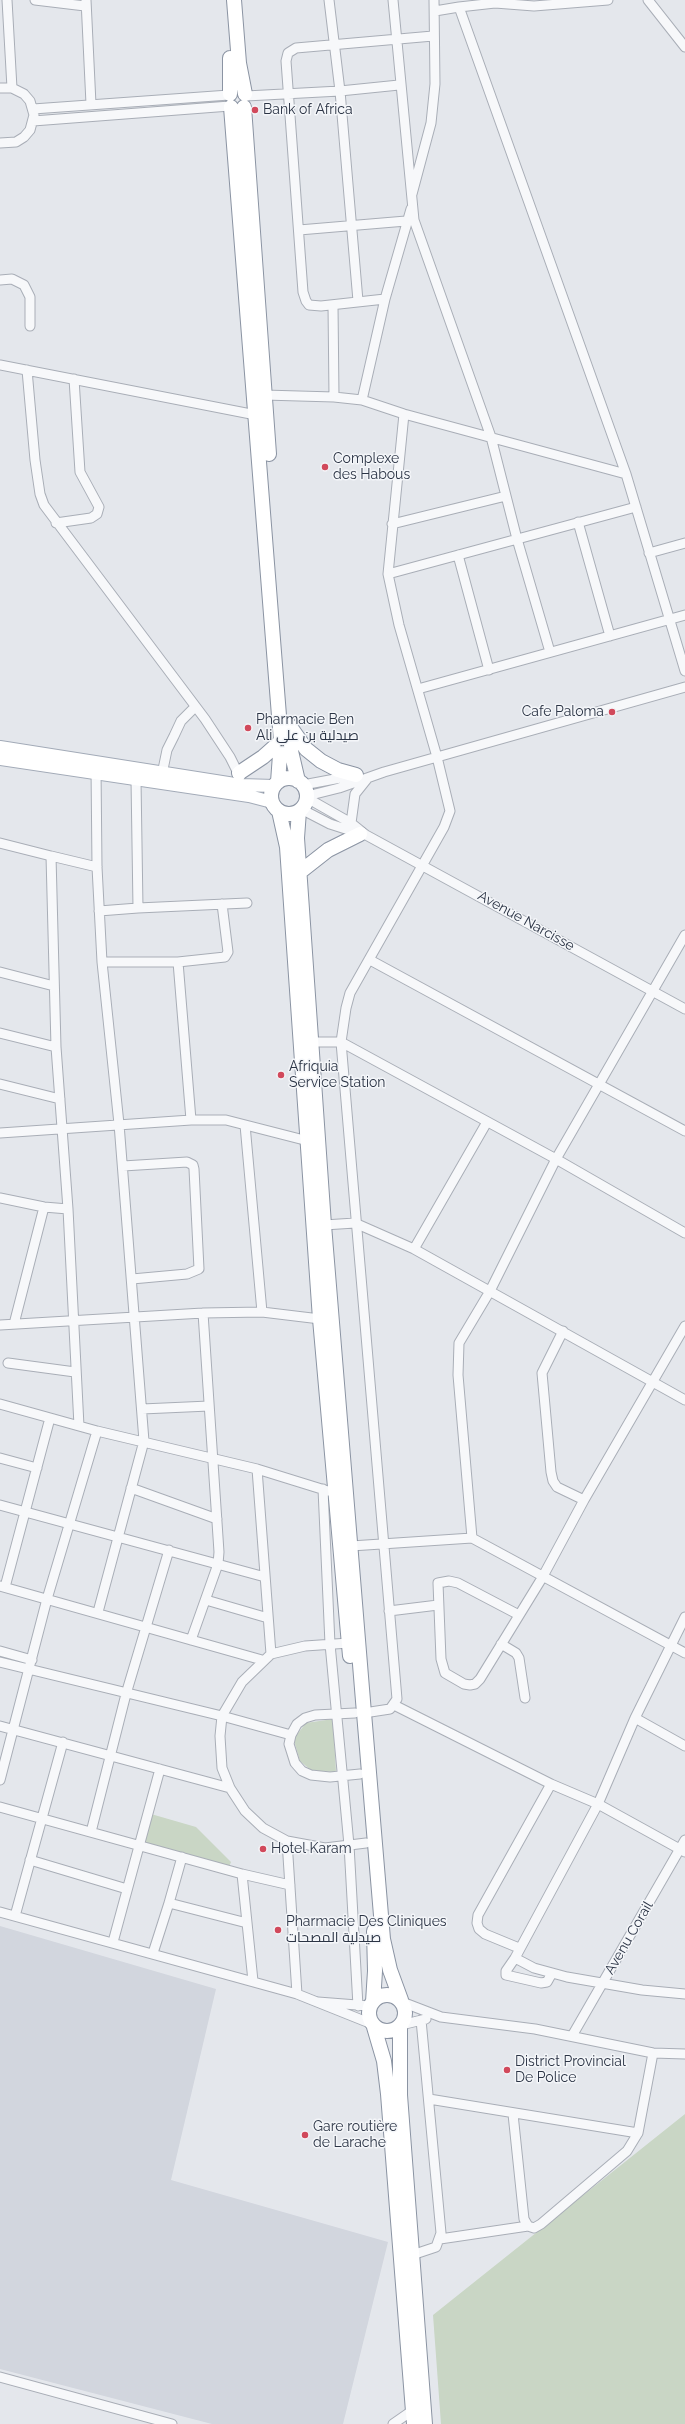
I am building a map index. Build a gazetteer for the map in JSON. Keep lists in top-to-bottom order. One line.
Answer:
{"streets":{"street":["Avenue Narcisse","Avenu Corail"]},"places":["Bank of Africa","Complexe des Habous","Cafe Paloma","Pharmacie Ben Ali صيدلية بن علي","Afriquia Service Station","Hotel Karam","Pharmacie Des Cliniques صيدلية المصحات","District Provincial De Police","Gare routière de Larache"]}
